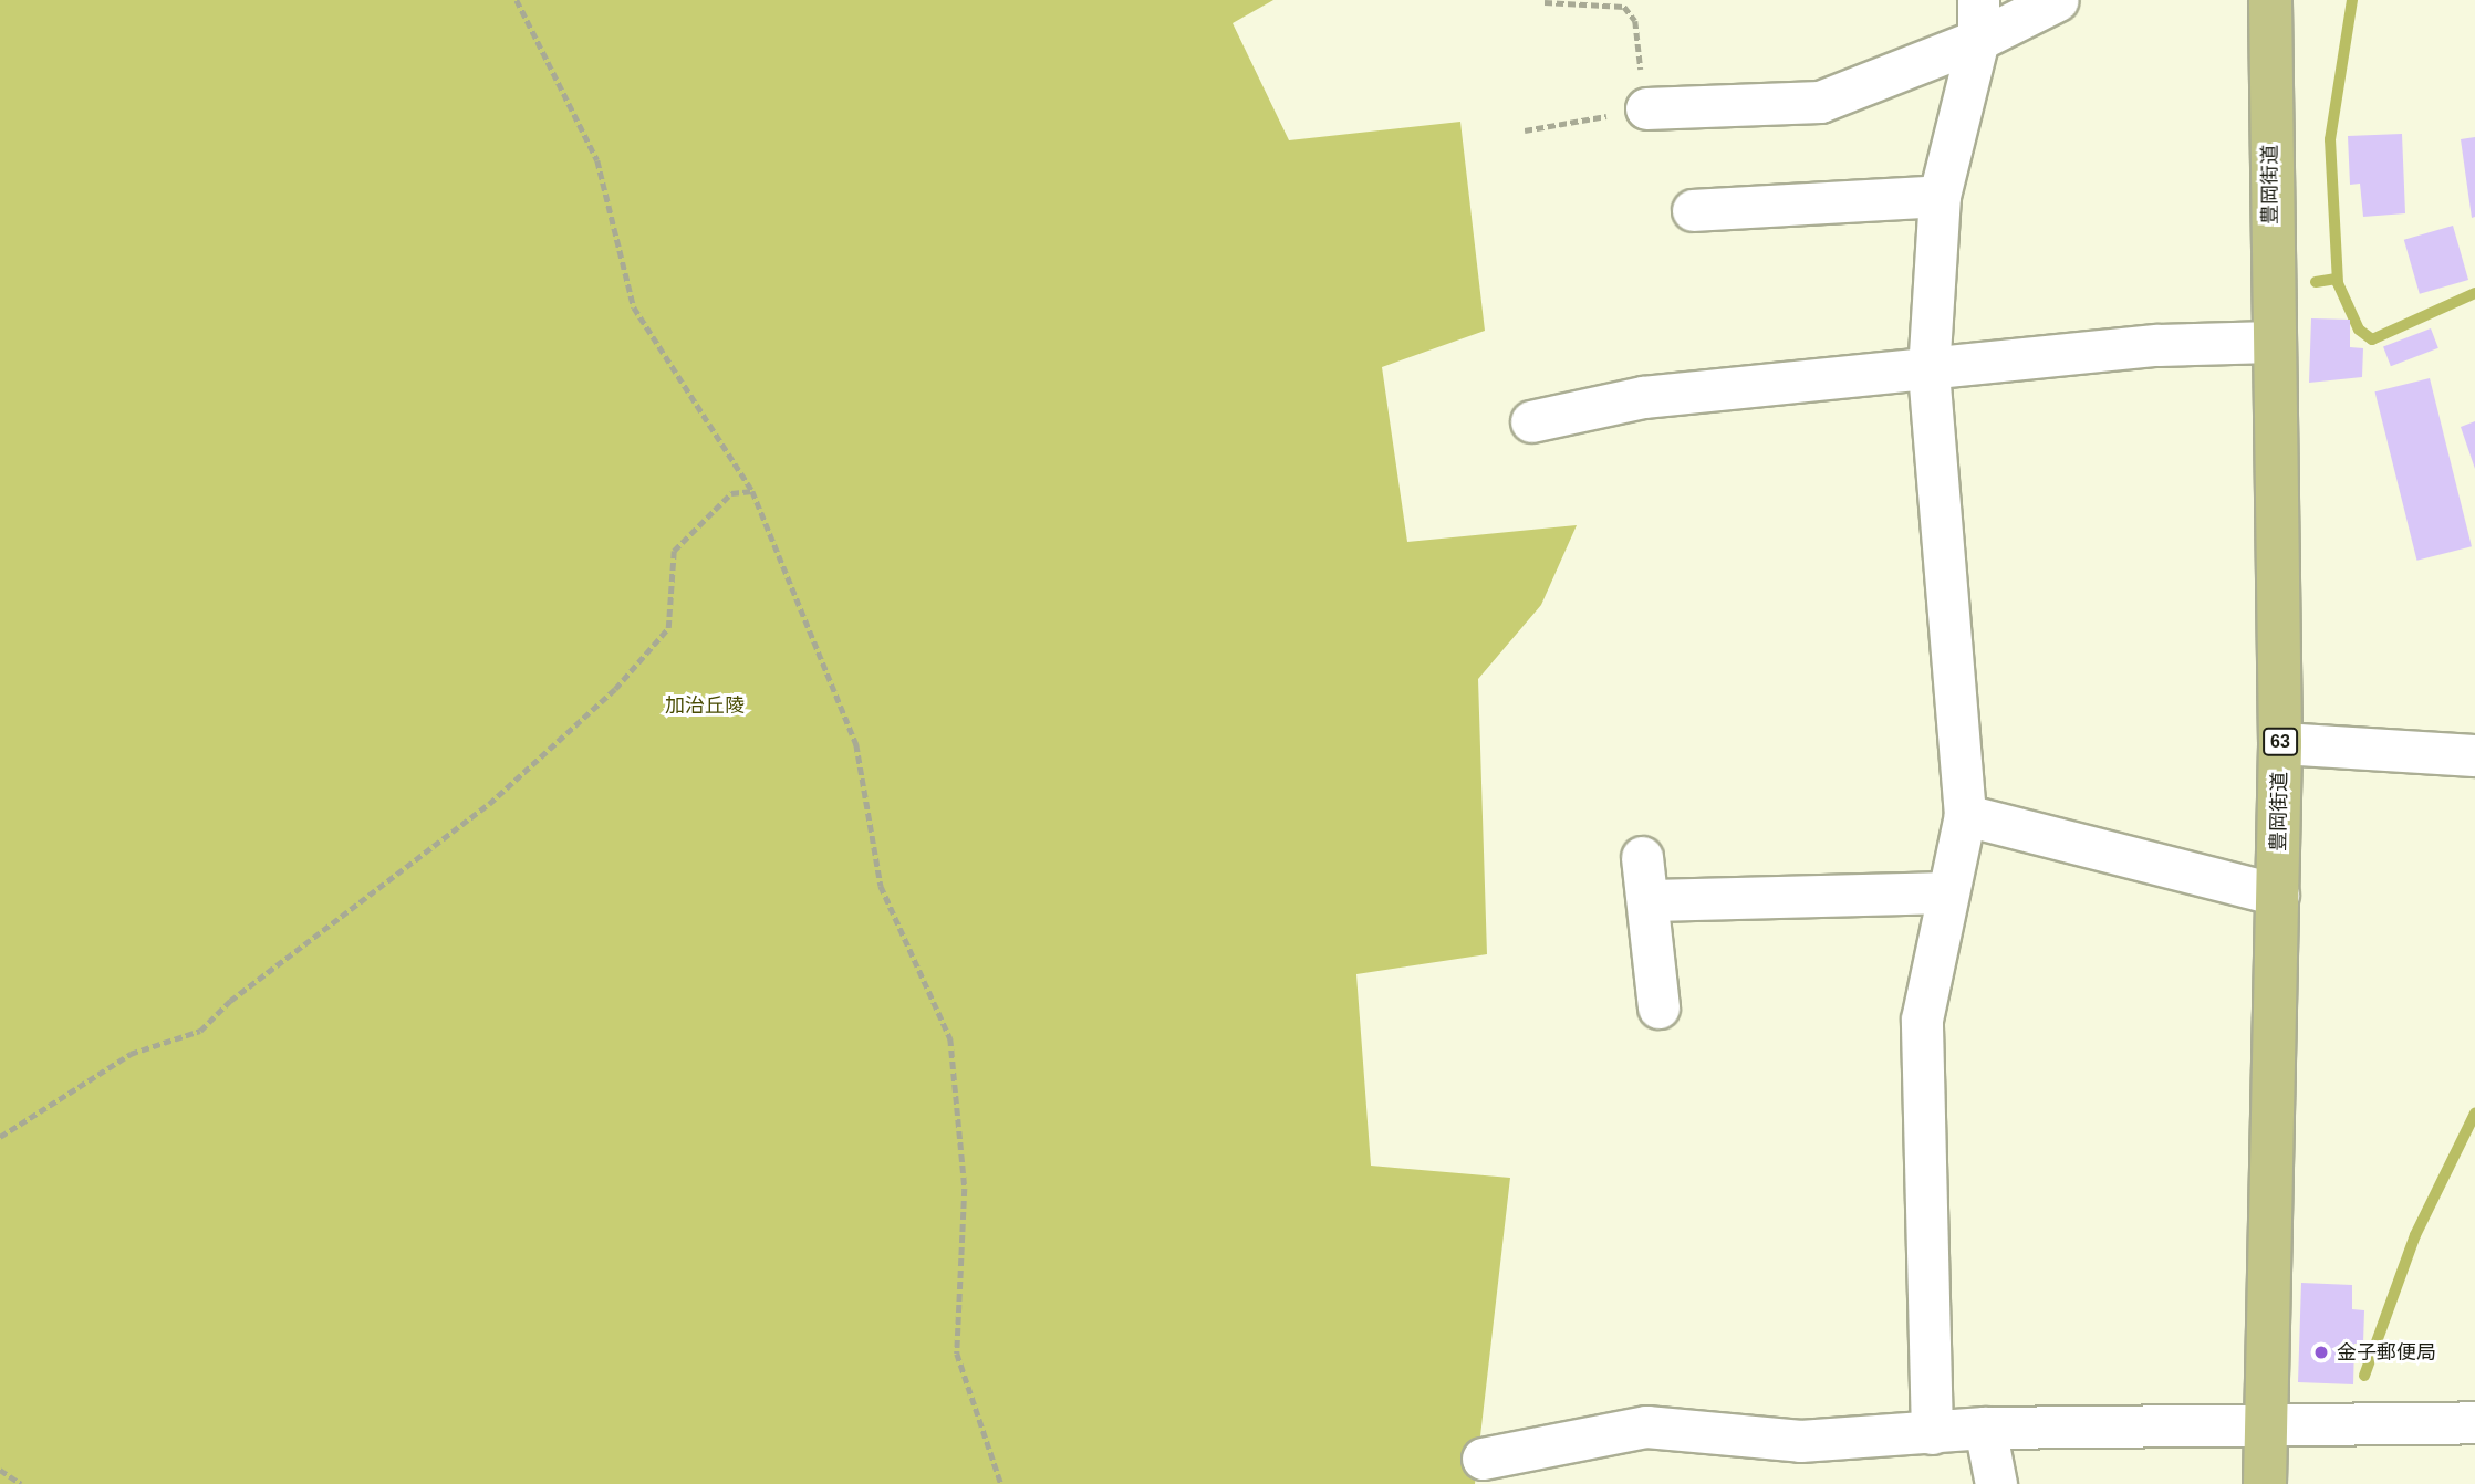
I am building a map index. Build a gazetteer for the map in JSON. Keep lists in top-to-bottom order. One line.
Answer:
{"streets":{"main road":["豊岡街道","63"]},"parks":["加治丘陵"],"places":["金子郵便局"]}
